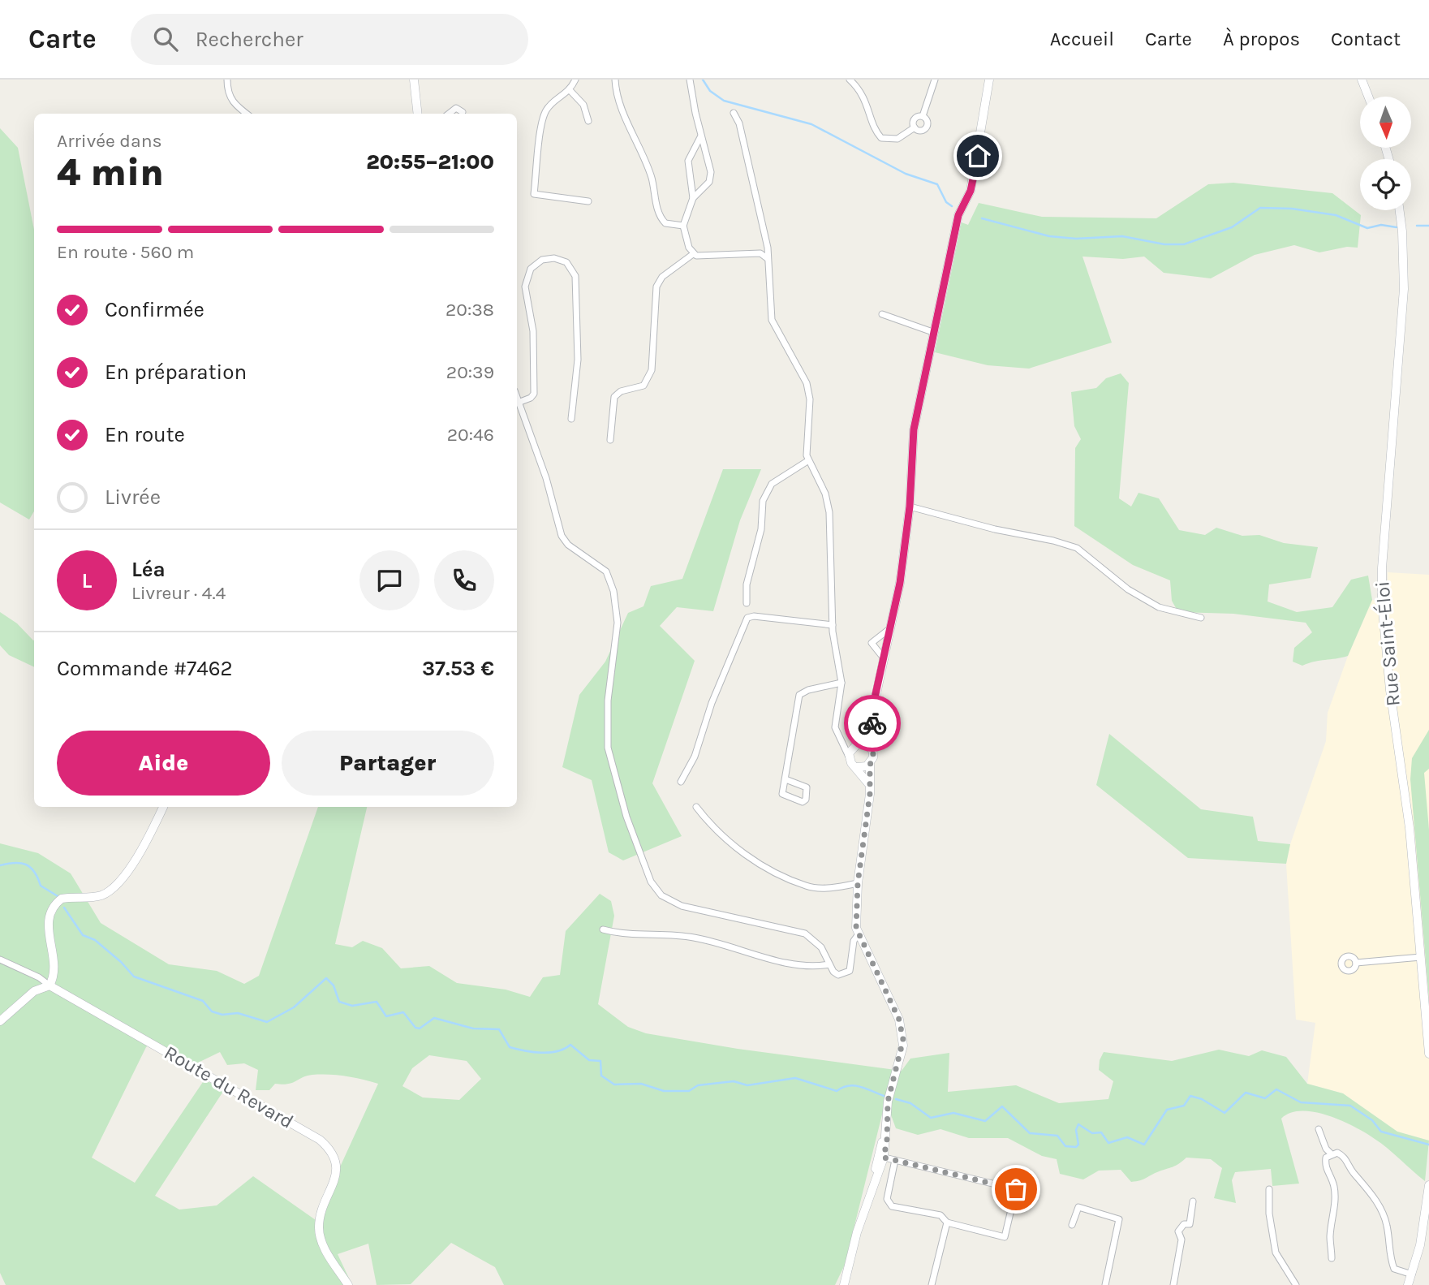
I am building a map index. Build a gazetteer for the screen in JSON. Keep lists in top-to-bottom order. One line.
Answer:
{"streets":{"street":["Rue Saint-Éloi","Route du Revard"]},"north":"bottom","page":{"header":"Carte","search":"Rechercher","nav":["Accueil","Carte","À propos","Contact"],"heading":["4 min","Arrivée dans","20:55–21:00"],"panel":["Léa","Livreur · 4.4","Commande #7462","37.53 €"],"bar":"En route · 560 m","list":[["Confirmée","20:38"],["En préparation","20:39"],["En route","20:46"],"Livrée"],"round":"L","buttons":["Aide","Partager"]}}
